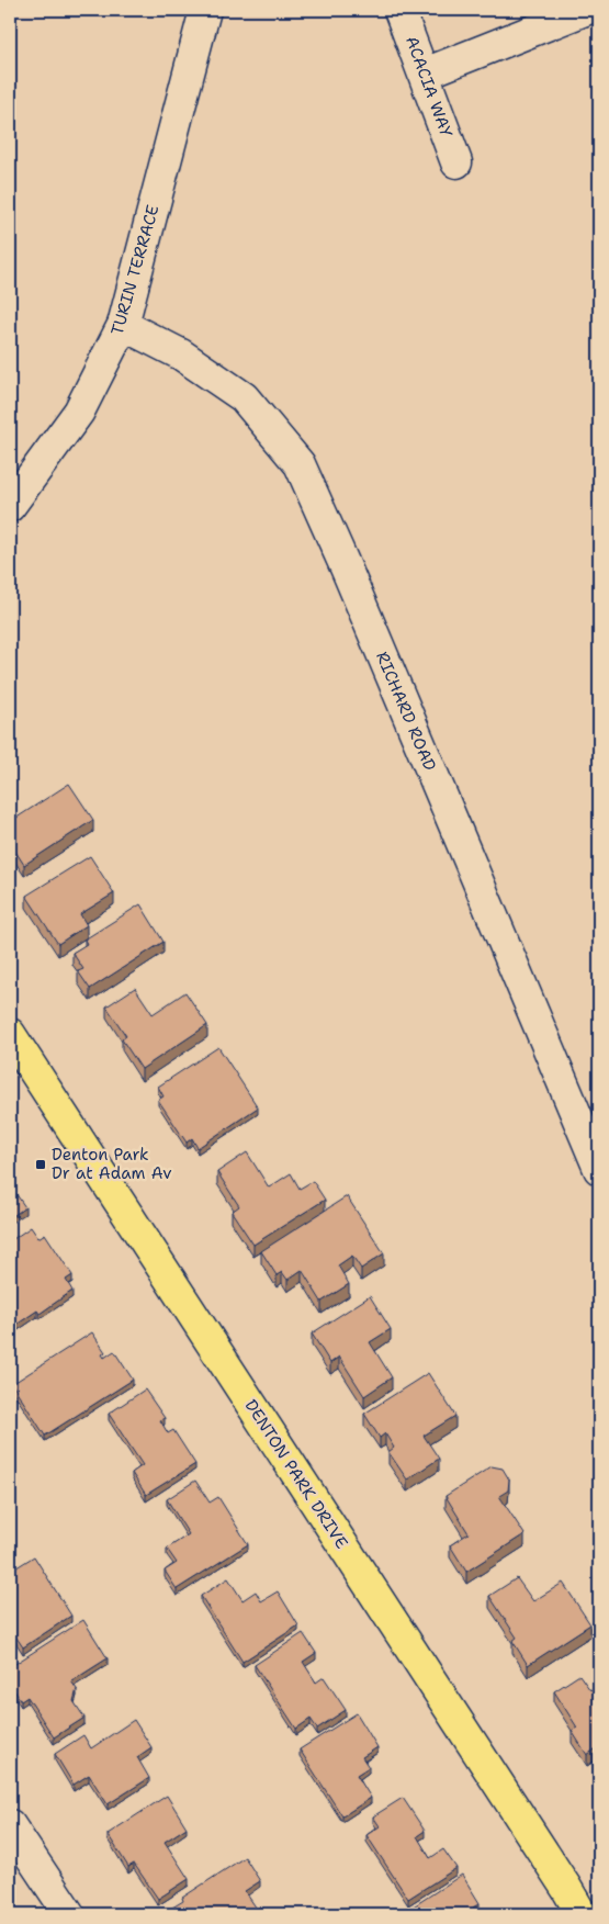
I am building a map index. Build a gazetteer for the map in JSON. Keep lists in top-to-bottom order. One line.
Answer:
{"streets":{"main road":["DENTON PARK DRIVE"],"street":["ACACIA WAY","TURIN TERRACE","RICHARD ROAD"]},"crossings":[["TURIN TERRACE","RICHARD ROAD"]],"places":{"transit":["Denton Park Dr at Adam Av"]}}
